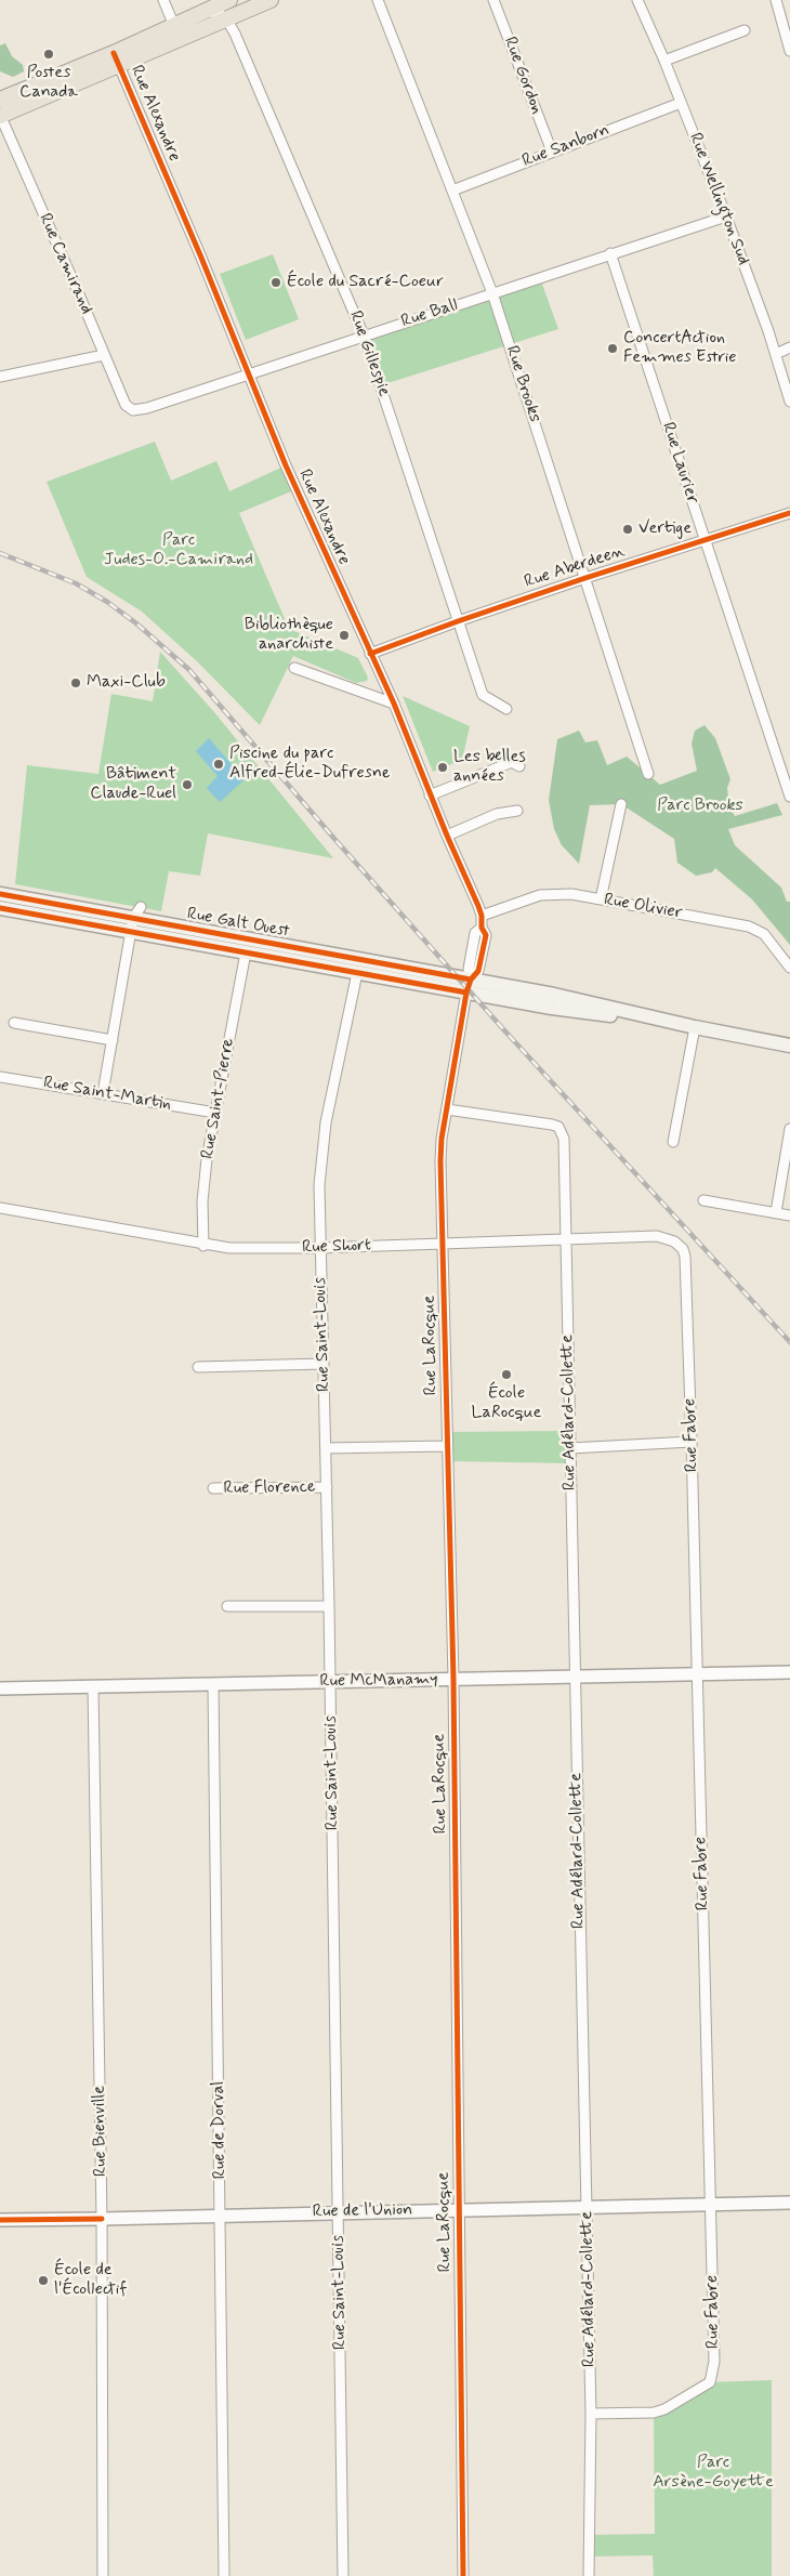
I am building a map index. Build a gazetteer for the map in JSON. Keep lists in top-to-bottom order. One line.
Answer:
{"streets":{"main road":["Rue Galt Ouest"],"street":["Rue Gordon","Rue Alexandre","Rue Sanborn","Rue Wellington Sud","Rue Camirand","Rue Ball","Rue Gillespie","Rue Brooks","Rue Laurier","Rue Aberdeen","Rue Olivier","Rue Saint-Martin","Rue Saint-Pierre","Rue Short","Rue Saint-Louis","Rue LaRocque","Rue Adélard-Collette","Rue Fabre","Rue Florence","Rue McManamy","Rue de Dorval","Rue Bienville","Rue de l'Union"]},"crossings":[["Rue Gordon","Rue Sanborn"],["Rue Alexandre","Rue Ball"],["Rue Alexandre","Rue Aberdeen"],["Rue Alexandre","Rue Olivier"],["Rue Alexandre","Rue Galt Ouest"],["Rue Alexandre","Rue LaRocque"],["Rue Sanborn","Rue Wellington Sud"],["Rue Sanborn","Rue Brooks"],["Rue Wellington Sud","Rue Ball"],["Rue Camirand","Rue Ball"],["Rue Ball","Rue Gillespie"],["Rue Ball","Rue Brooks"],["Rue Ball","Rue Laurier"],["Rue Gillespie","Rue Aberdeen"],["Rue Brooks","Rue Aberdeen"],["Rue Laurier","Rue Aberdeen"],["Rue Galt Ouest","Rue Saint-Pierre"],["Rue Galt Ouest","Rue Saint-Louis"],["Rue Galt Ouest","Rue LaRocque"],["Rue Saint-Martin","Rue Saint-Pierre"],["Rue Saint-Pierre","Rue Short"],["Rue Short","Rue Saint-Louis"],["Rue Short","Rue LaRocque"],["Rue Short","Rue Adélard-Collette"],["Rue Short","Rue Fabre"],["Rue Saint-Louis","Rue Florence"],["Rue Saint-Louis","Rue McManamy"],["Rue Saint-Louis","Rue de l'Union"],["Rue LaRocque","Rue Adélard-Collette"],["Rue LaRocque","Rue McManamy"],["Rue LaRocque","Rue de l'Union"],["Rue Adélard-Collette","Rue Fabre"],["Rue Adélard-Collette","Rue McManamy"],["Rue Adélard-Collette","Rue de l'Union"],["Rue Fabre","Rue McManamy"],["Rue Fabre","Rue de l'Union"],["Rue McManamy","Rue de Dorval"],["Rue McManamy","Rue Bienville"],["Rue de Dorval","Rue de l'Union"],["Rue Bienville","Rue de l'Union"]],"parks":["Parc Judes-O.-Camirand","Parc Brooks","Parc Arsène-Goyette"],"places":["Postes Canada","École du Sacré-Coeur","ConcertAction Femmes Estrie","Vertige","Bibliothèque anarchiste","Maxi-Club","Piscine du parc Alfred-Élie-Dufresne","Les belles années","Bâtiment Claude-Ruel","École LaRocque","École de l'Écollectif"]}
